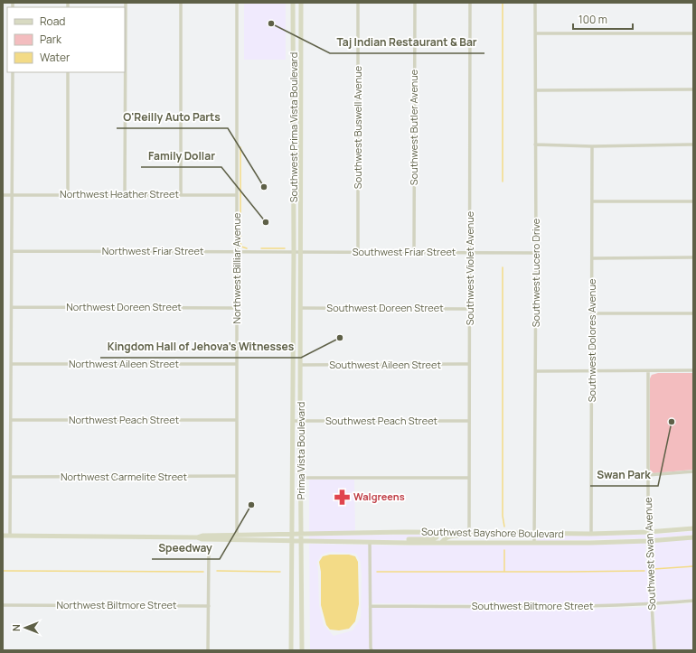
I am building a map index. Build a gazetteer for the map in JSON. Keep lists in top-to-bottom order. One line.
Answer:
{"streets":{"main road":["Southwest Prima Vista Boulevard","Prima Vista Boulevard","Southwest Bayshore Boulevard"],"street":["Southwest Buswell Avenue","Southwest Butler Avenue","Northwest Heather Street","Northwest Friar Street","Southwest Friar Street","Northwest Billiar Avenue","Southwest Violet Avenue","Southwest Lucero Drive","Northwest Doreen Street","Southwest Doreen Street","Southwest Dolores Avenue","Northwest Aileen Street","Southwest Aileen Street","Northwest Peach Street","Southwest Peach Street","Northwest Carmelite Street","Southwest Swan Avenue","Northwest Biltmore Street","Southwest Biltmore Street"]},"crossings":[["Southwest Prima Vista Boulevard","Northwest Friar Street"],["Southwest Prima Vista Boulevard","Southwest Friar Street"],["Southwest Prima Vista Boulevard","Prima Vista Boulevard"],["Southwest Buswell Avenue","Southwest Friar Street"],["Southwest Butler Avenue","Southwest Friar Street"],["Northwest Heather Street","Northwest Billiar Avenue"],["Northwest Friar Street","Southwest Friar Street"],["Northwest Friar Street","Northwest Billiar Avenue"],["Northwest Friar Street","Prima Vista Boulevard"],["Southwest Friar Street","Southwest Violet Avenue"],["Southwest Friar Street","Southwest Lucero Drive"],["Southwest Friar Street","Prima Vista Boulevard"],["Northwest Billiar Avenue","Northwest Doreen Street"],["Northwest Billiar Avenue","Northwest Aileen Street"],["Northwest Billiar Avenue","Northwest Peach Street"],["Northwest Billiar Avenue","Northwest Carmelite Street"],["Northwest Billiar Avenue","Southwest Bayshore Boulevard"],["Southwest Violet Avenue","Southwest Doreen Street"],["Southwest Violet Avenue","Southwest Aileen Street"],["Southwest Violet Avenue","Southwest Peach Street"],["Southwest Violet Avenue","Southwest Bayshore Boulevard"],["Southwest Lucero Drive","Southwest Bayshore Boulevard"],["Southwest Doreen Street","Prima Vista Boulevard"],["Southwest Dolores Avenue","Southwest Bayshore Boulevard"],["Southwest Aileen Street","Prima Vista Boulevard"],["Southwest Peach Street","Prima Vista Boulevard"],["Prima Vista Boulevard","Southwest Bayshore Boulevard"],["Southwest Bayshore Boulevard","Southwest Swan Avenue"],["Southwest Swan Avenue","Southwest Biltmore Street"]],"places":{"other":["Taj Indian Restaurant & Bar","O'Reilly Auto Parts","Family Dollar","Kingdom Hall of Jehova's Witnesses","Swan Park","Speedway"],"pharmacy":["Walgreens"]},"legend":["Road","Park","Water"],"scale_bar":"100 m","north":"left"}
